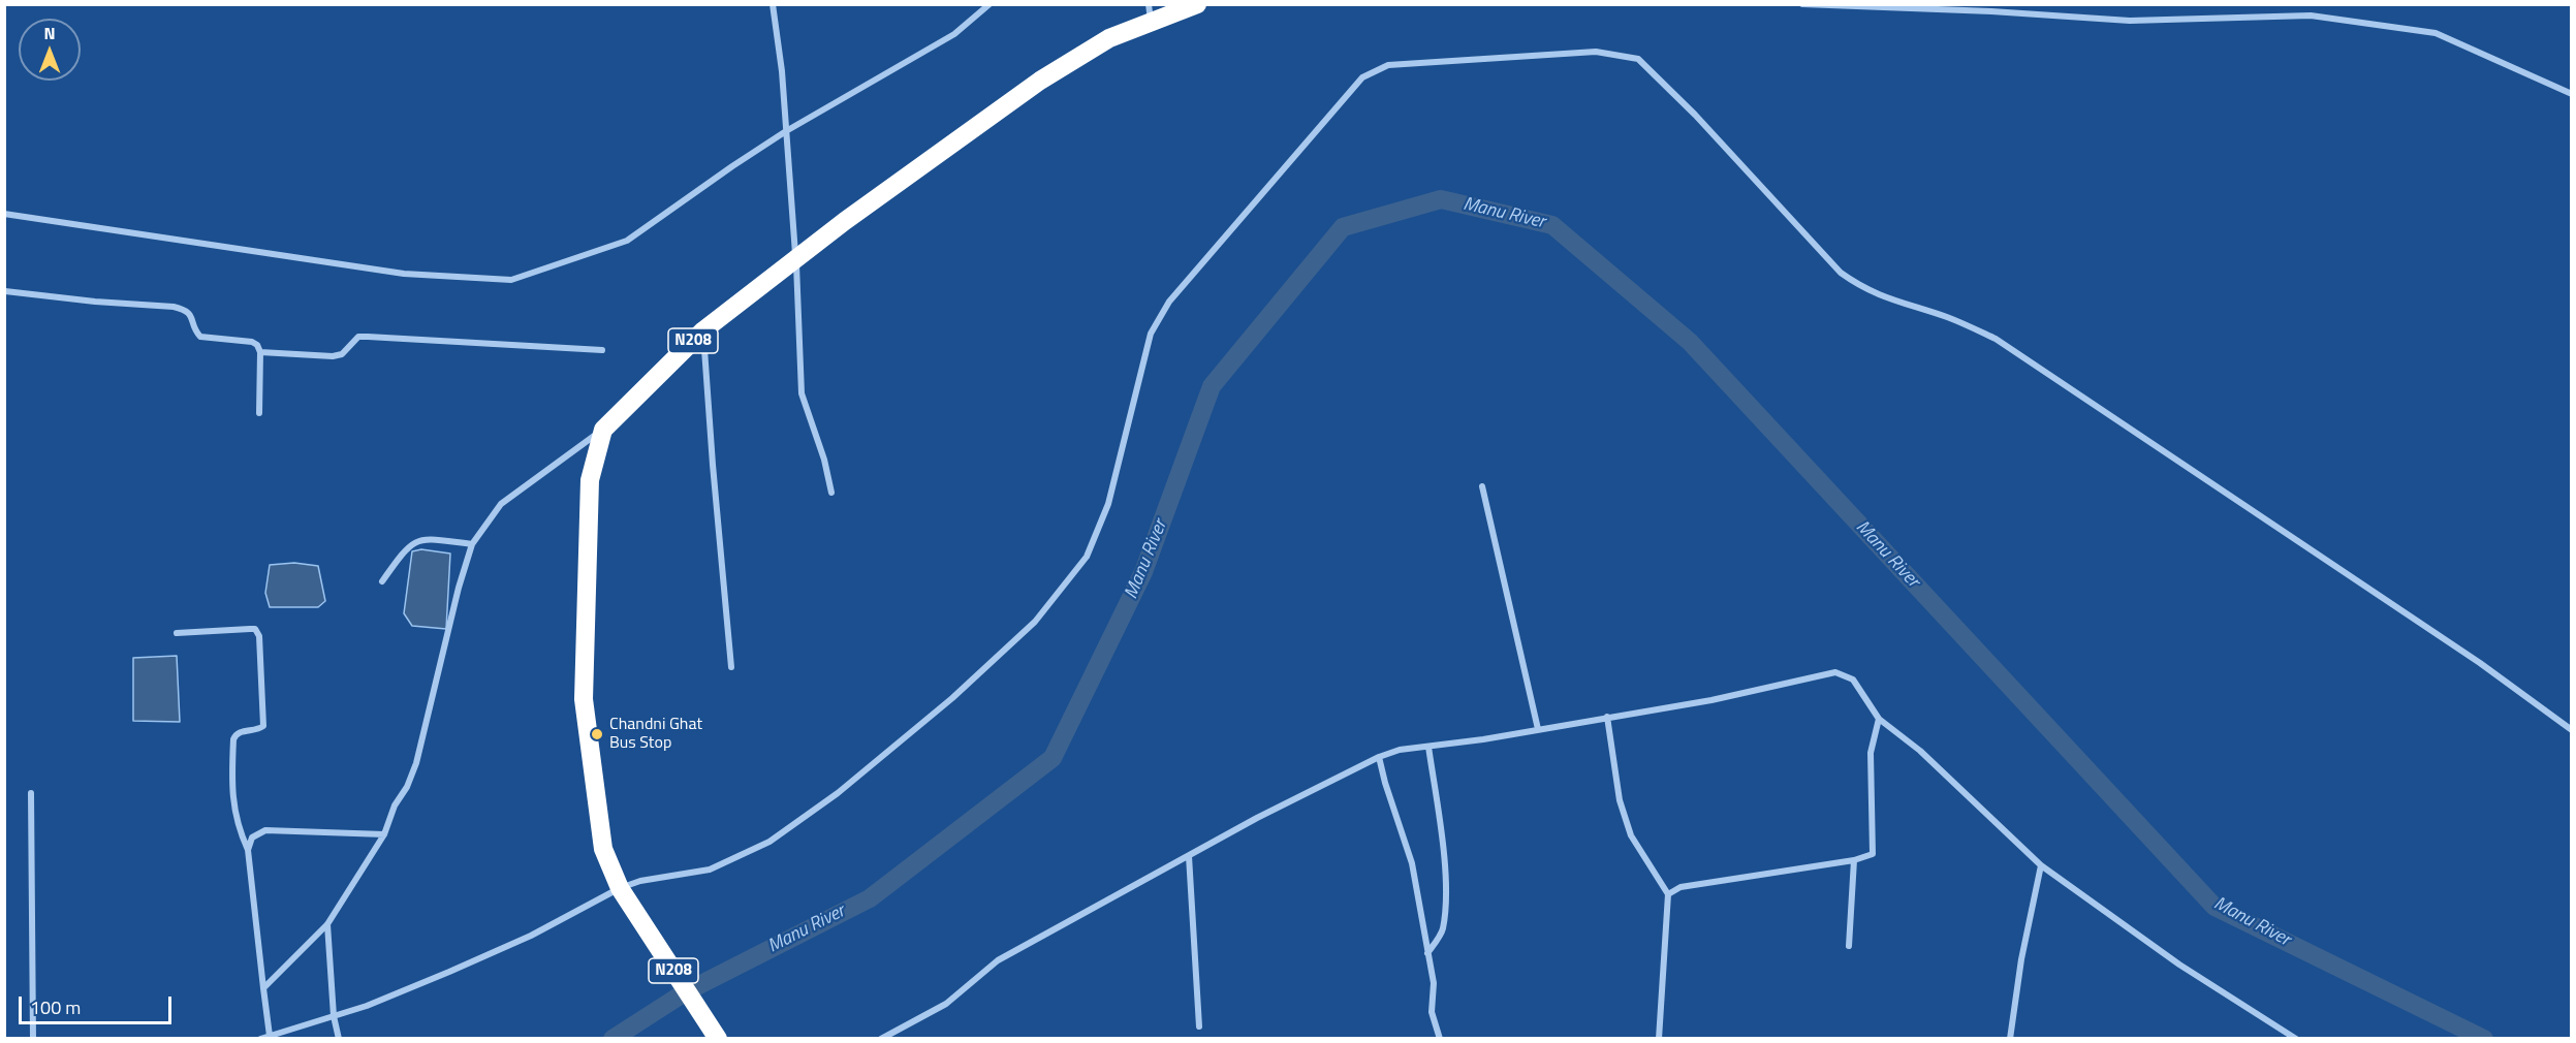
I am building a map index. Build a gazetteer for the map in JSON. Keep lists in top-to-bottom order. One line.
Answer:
{"streets":{"highway":["N208"]},"water":["Manu River"],"places":["Chandni Ghat Bus Stop"],"scale_bar":"100 m","north":"top"}
